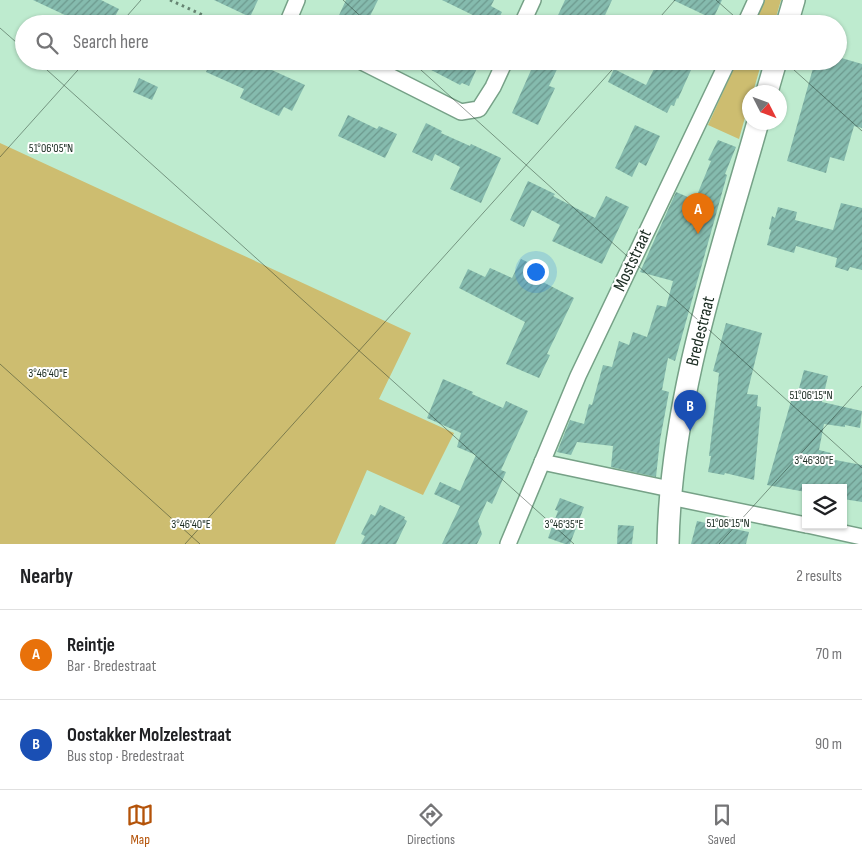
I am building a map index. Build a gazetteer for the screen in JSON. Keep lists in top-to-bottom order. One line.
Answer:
{"streets":{"street":["Moststraat","Bredestraat"]},"north":"bottom right","page":{"search":"Search here","pins":["A","B"],"heading":["Nearby","2 results"],"list":[{"mark":"A","name":"Reintje","note":"Bar · Bredestraat","value":"70 m"},{"mark":"B","name":"Oostakker Molzelestraat","note":"Bus stop · Bredestraat","value":"90 m"}],"nav":["Map","Directions","Saved"]},"coordinates":["51°06'05\"N","3°46'40\"E","51°06'15\"N","3°46'30\"E","3°46'35\"E"]}
